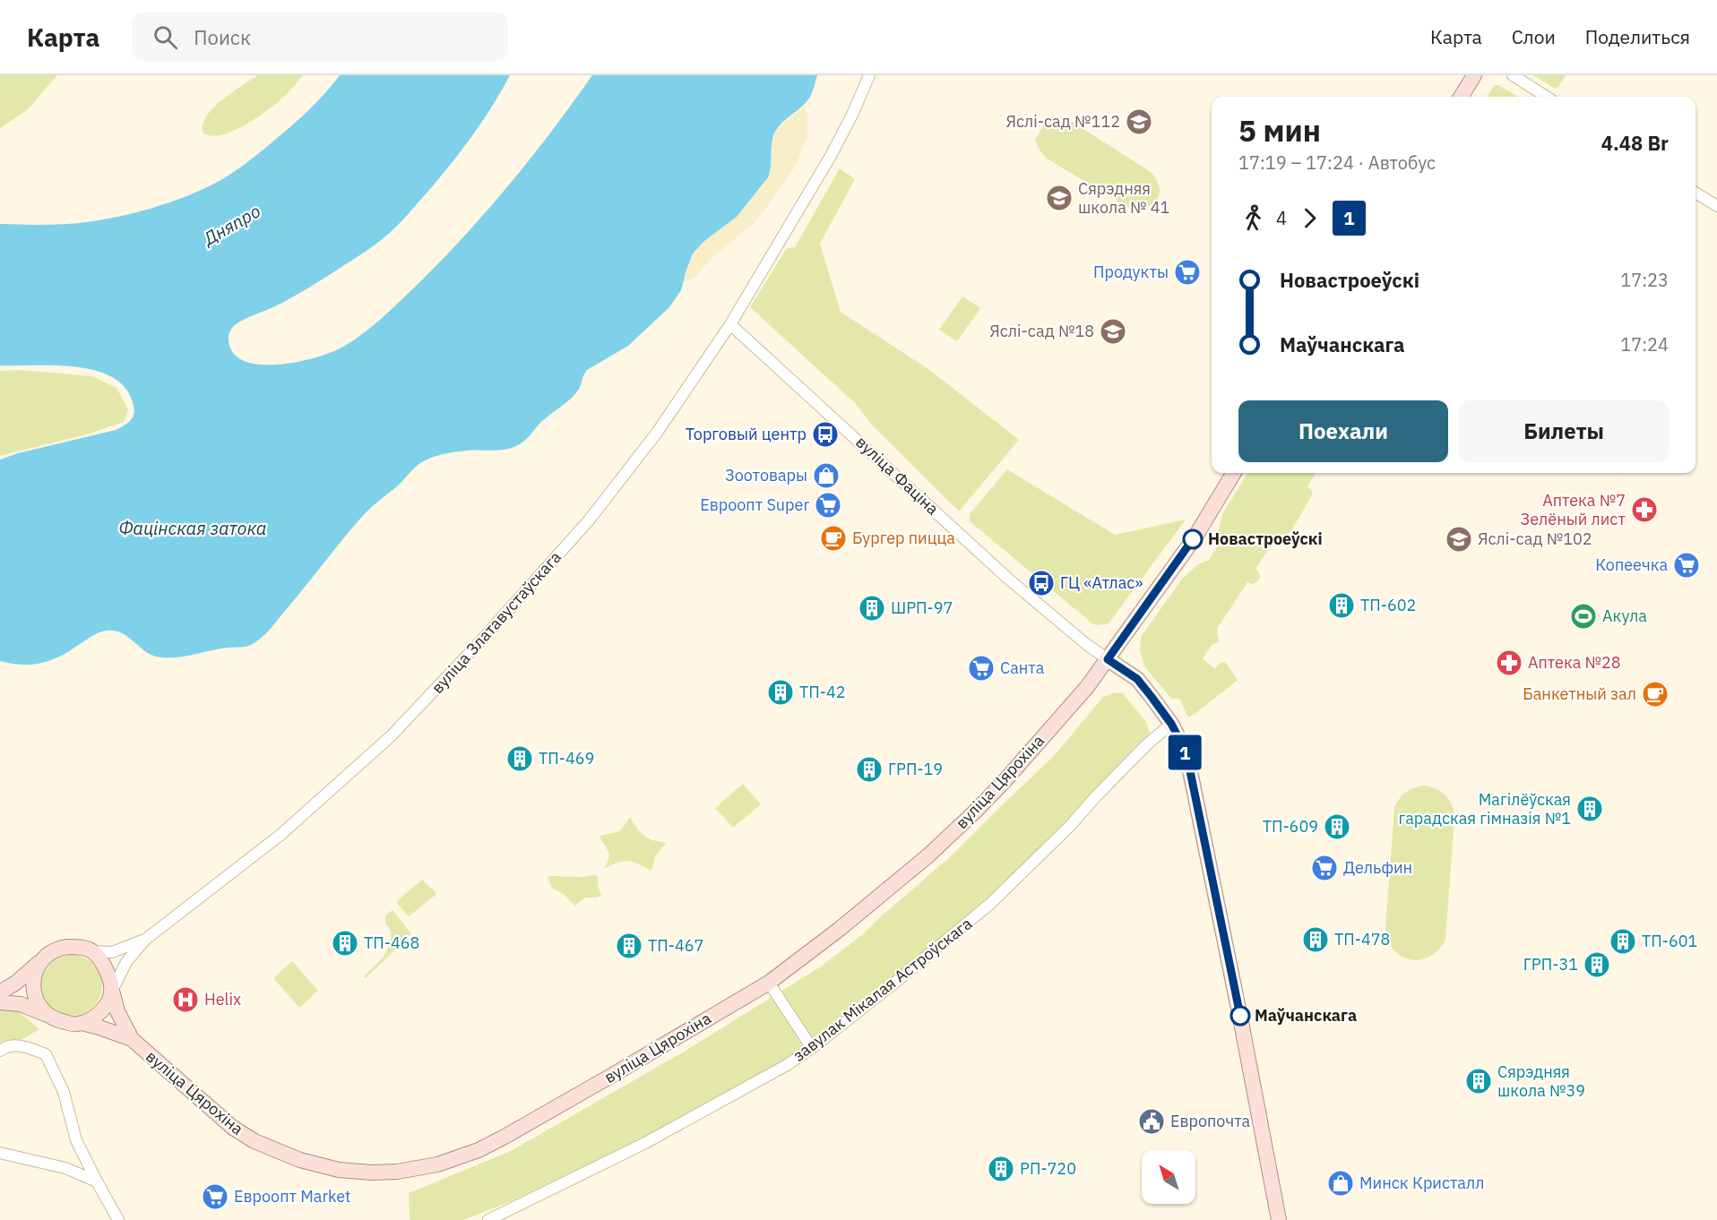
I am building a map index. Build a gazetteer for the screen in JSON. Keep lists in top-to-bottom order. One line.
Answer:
{"streets":{"main road":["вуліца Цярохіна"],"street":["вуліца Фаціна","вуліца Златавустаўскага","завулак Мікалая Астроўскага"]},"crossings":[["вуліца Фаціна","вуліца Златавустаўскага"],["вуліца Фаціна","вуліца Цярохіна"]],"water":["Дняпро","Фацінская затока"],"places":{"school or university":["Яслі-сад №112","Сярэдняя школа № 41","Яслі-сад №18","Яслі-сад №102"],"supermarket":["Продукты","Евроопт Super","Копеечка","Санта","Дельфин","Евроопт Market"],"bus stop":["Торговый центр","ГЦ «Атлас»"],"shop":["Зоотовары","Минск Кристалл"],"pharmacy":["Аптека №7 Зелёный лист","Аптека №28"],"cafe":["Бургер пицца","Банкетный зал"],"other":["Новастроеўскі","Маўчанскага"],"building":["ТП-602","ШРП-97","ТП-42","ТП-469","ГРП-19","Магілёўская гарадская гімназія №1","ТП-609","ТП-478","ТП-601","ТП-468","ТП-467","ГРП-31","Сярэдняя школа №39","РП-720"],"sports":["Акула"],"hospital":["Helix"],"public building":["Европочта"]},"lines":["bus line 1"],"north":"top left","page":{"header":"Карта","search":"Поиск","nav":["Карта","Слои","Поделиться"],"on_map":"1","heading":["5 мин","17:19 – 17:24 · Автобус","4.48 Br"],"legs":["4","1"],"list":[{"name":"Новастроеўскі","value":"17:23"},{"name":"Маўчанскага","value":"17:24"}],"buttons":["Поехали","Билеты"]}}
